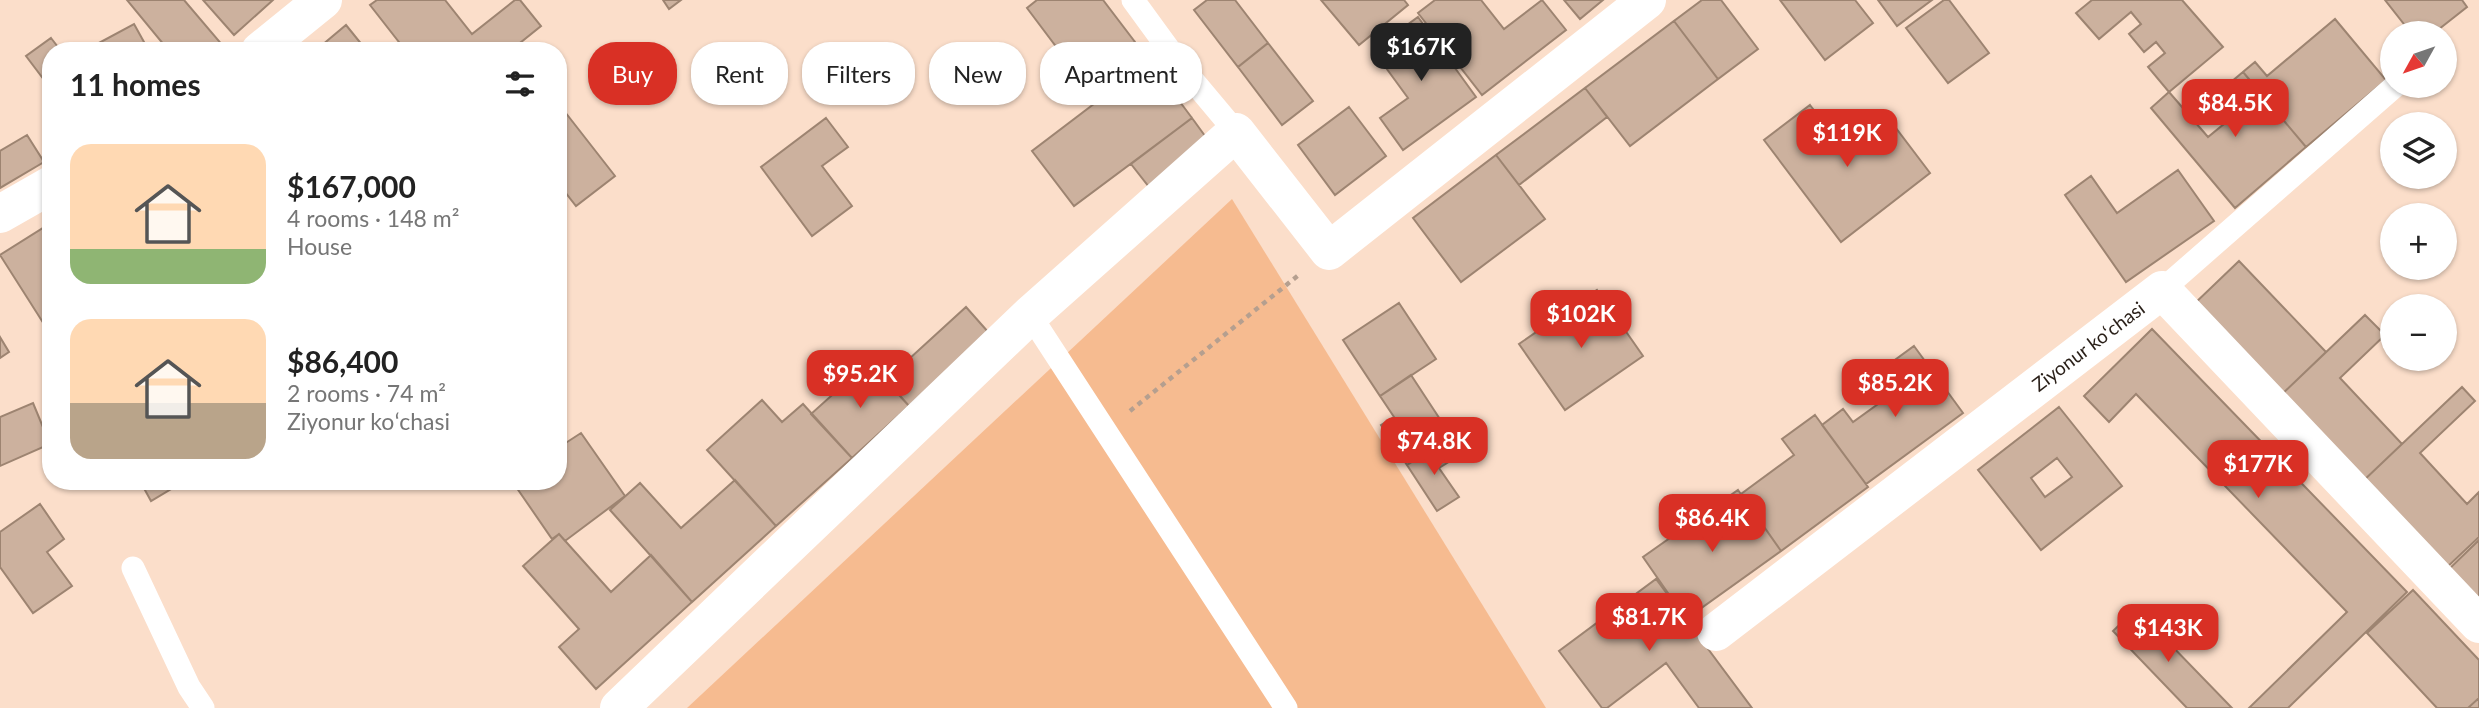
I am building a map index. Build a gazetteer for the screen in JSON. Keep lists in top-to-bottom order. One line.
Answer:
{"streets":{"street":["Ziyonur koʻchasi"]},"north":"bottom left","page":{"map_buttons":["+","−"],"price":["$167K","$84.5K","$119K","$102K","$95.2K","$85.2K","$74.8K","$177K","$86.4K","$81.7K","$143K"],"chip":["Buy","Rent","Filters","New","Apartment"],"heading":"11 homes","list":[{"name":"$167,000","note":"4 rooms · 148 m² · House"},{"name":"$86,400","note":"2 rooms · 74 m² · Ziyonur koʻchasi"}]}}
